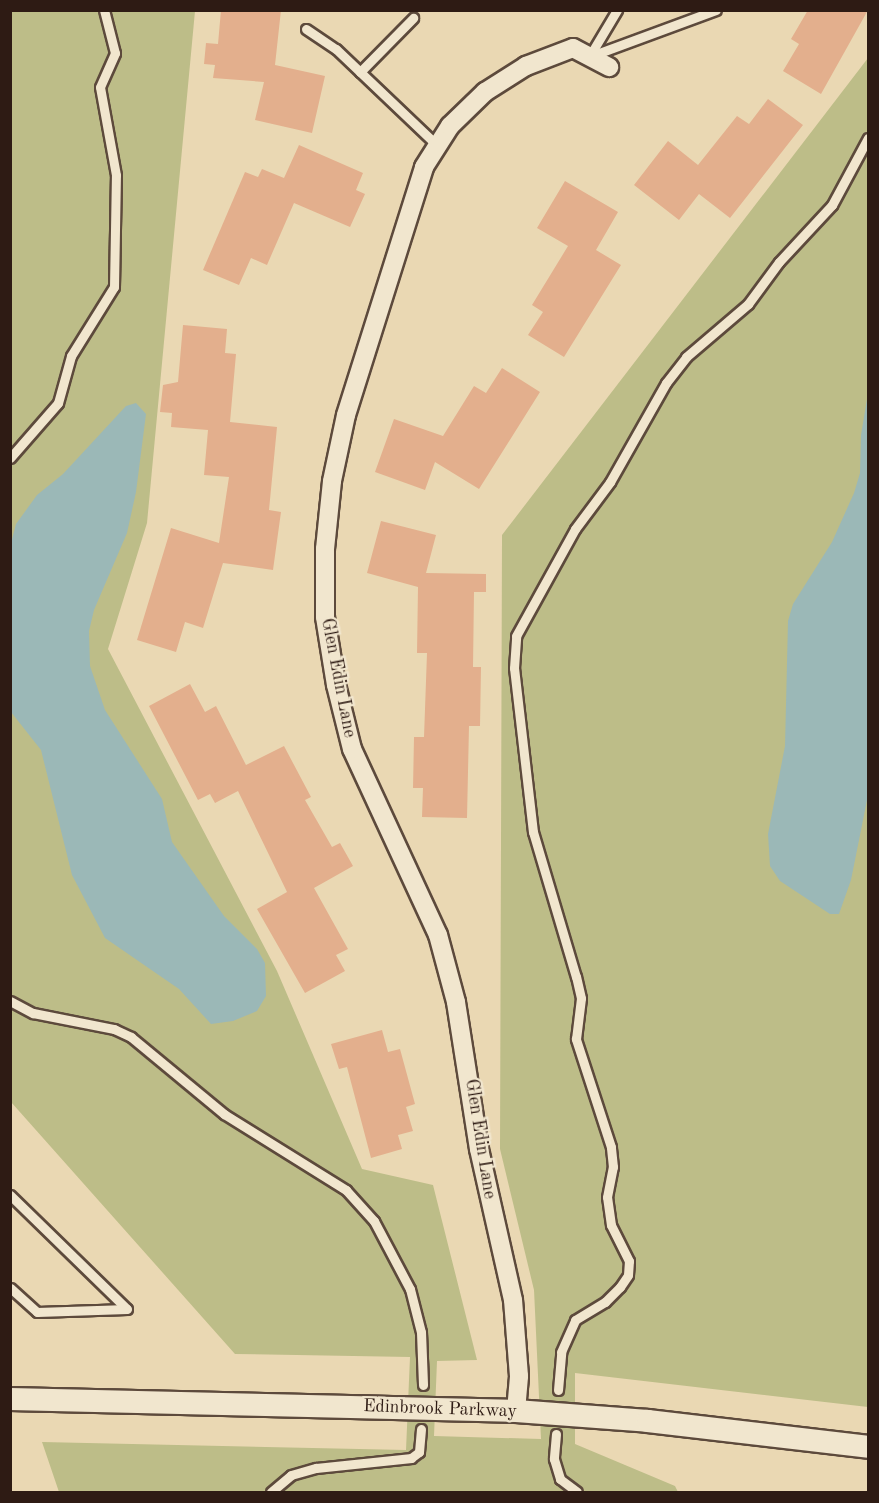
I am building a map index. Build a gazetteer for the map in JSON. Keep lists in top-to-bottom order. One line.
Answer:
{"streets":{"street":["Glen Edin Lane","Edinbrook Parkway"]},"crossings":[["Glen Edin Lane","Edinbrook Parkway"]]}
